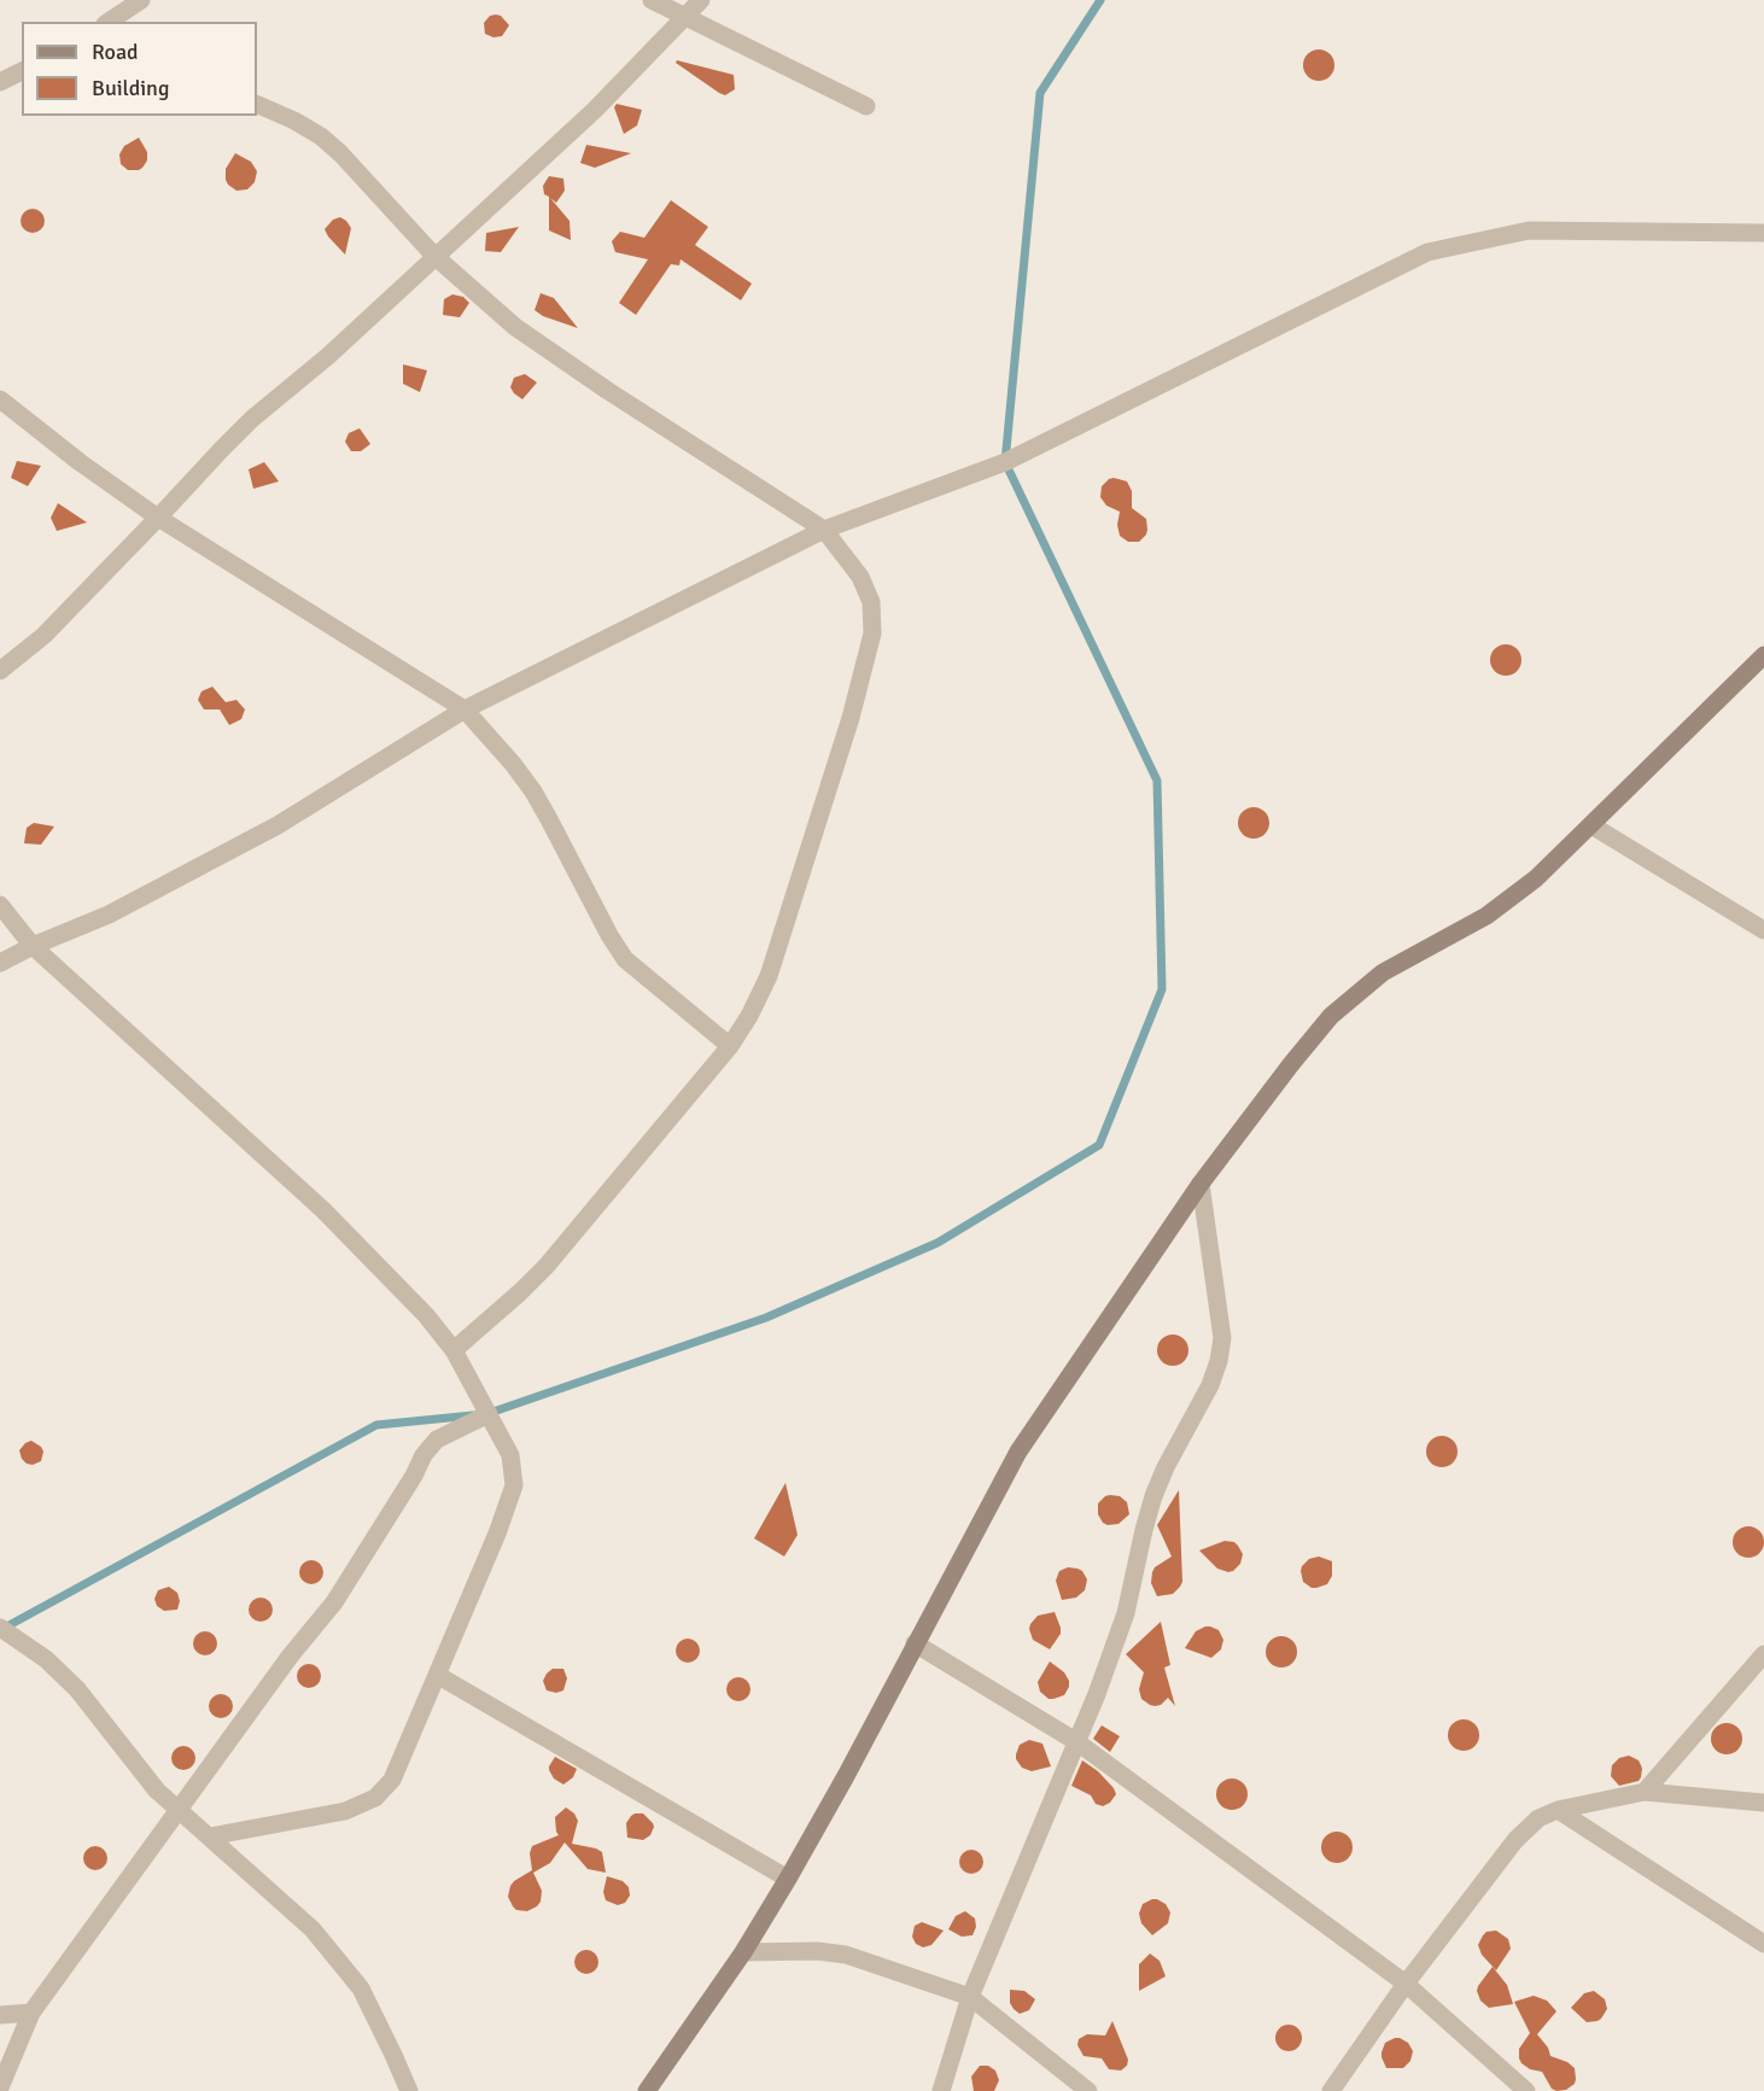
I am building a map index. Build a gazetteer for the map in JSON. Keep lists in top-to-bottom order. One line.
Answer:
{"legend":["Road","Building"]}
